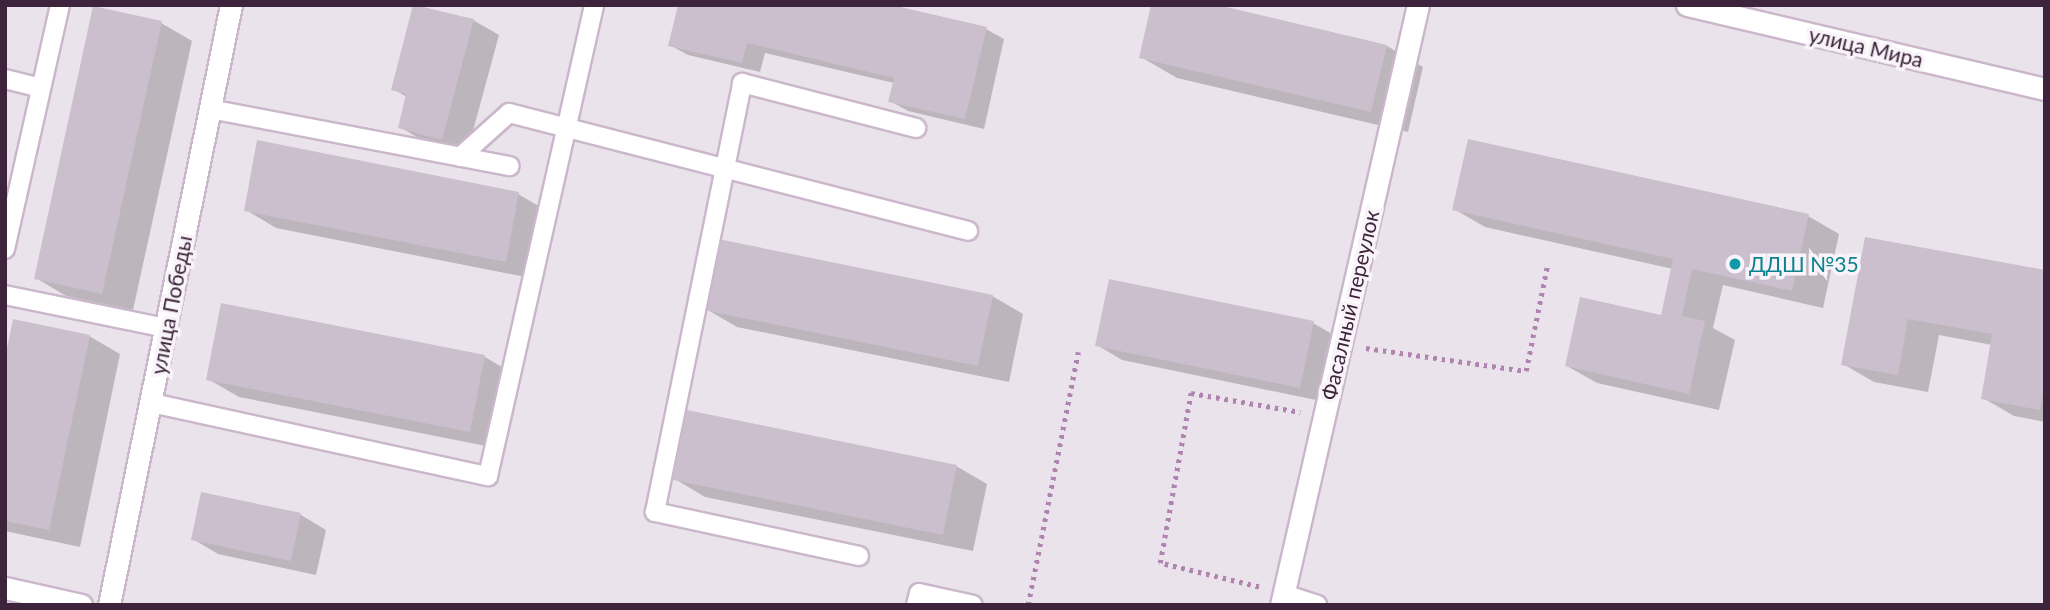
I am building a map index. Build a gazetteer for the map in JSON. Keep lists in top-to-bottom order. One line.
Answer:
{"streets":{"street":["улица Мира","улица Победы","Фасалный переулок"]},"places":["ДДШ №35"]}
